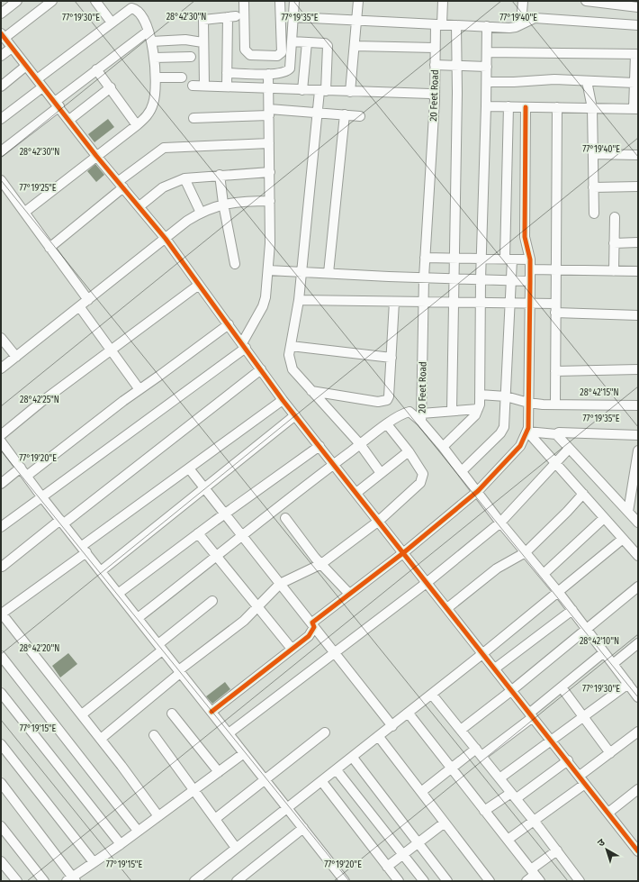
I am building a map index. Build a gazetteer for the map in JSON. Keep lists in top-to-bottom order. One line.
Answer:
{"streets":{"street":["20 Feet Road"]},"north":"top left","coordinates":["28°42'30\"N","77°19'30\"E","77°19'35\"E","77°19'40\"E","77°19'25\"E","28°42'15\"N","28°42'25\"N","77°19'20\"E","28°42'10\"N","28°42'20\"N","77°19'15\"E"]}
